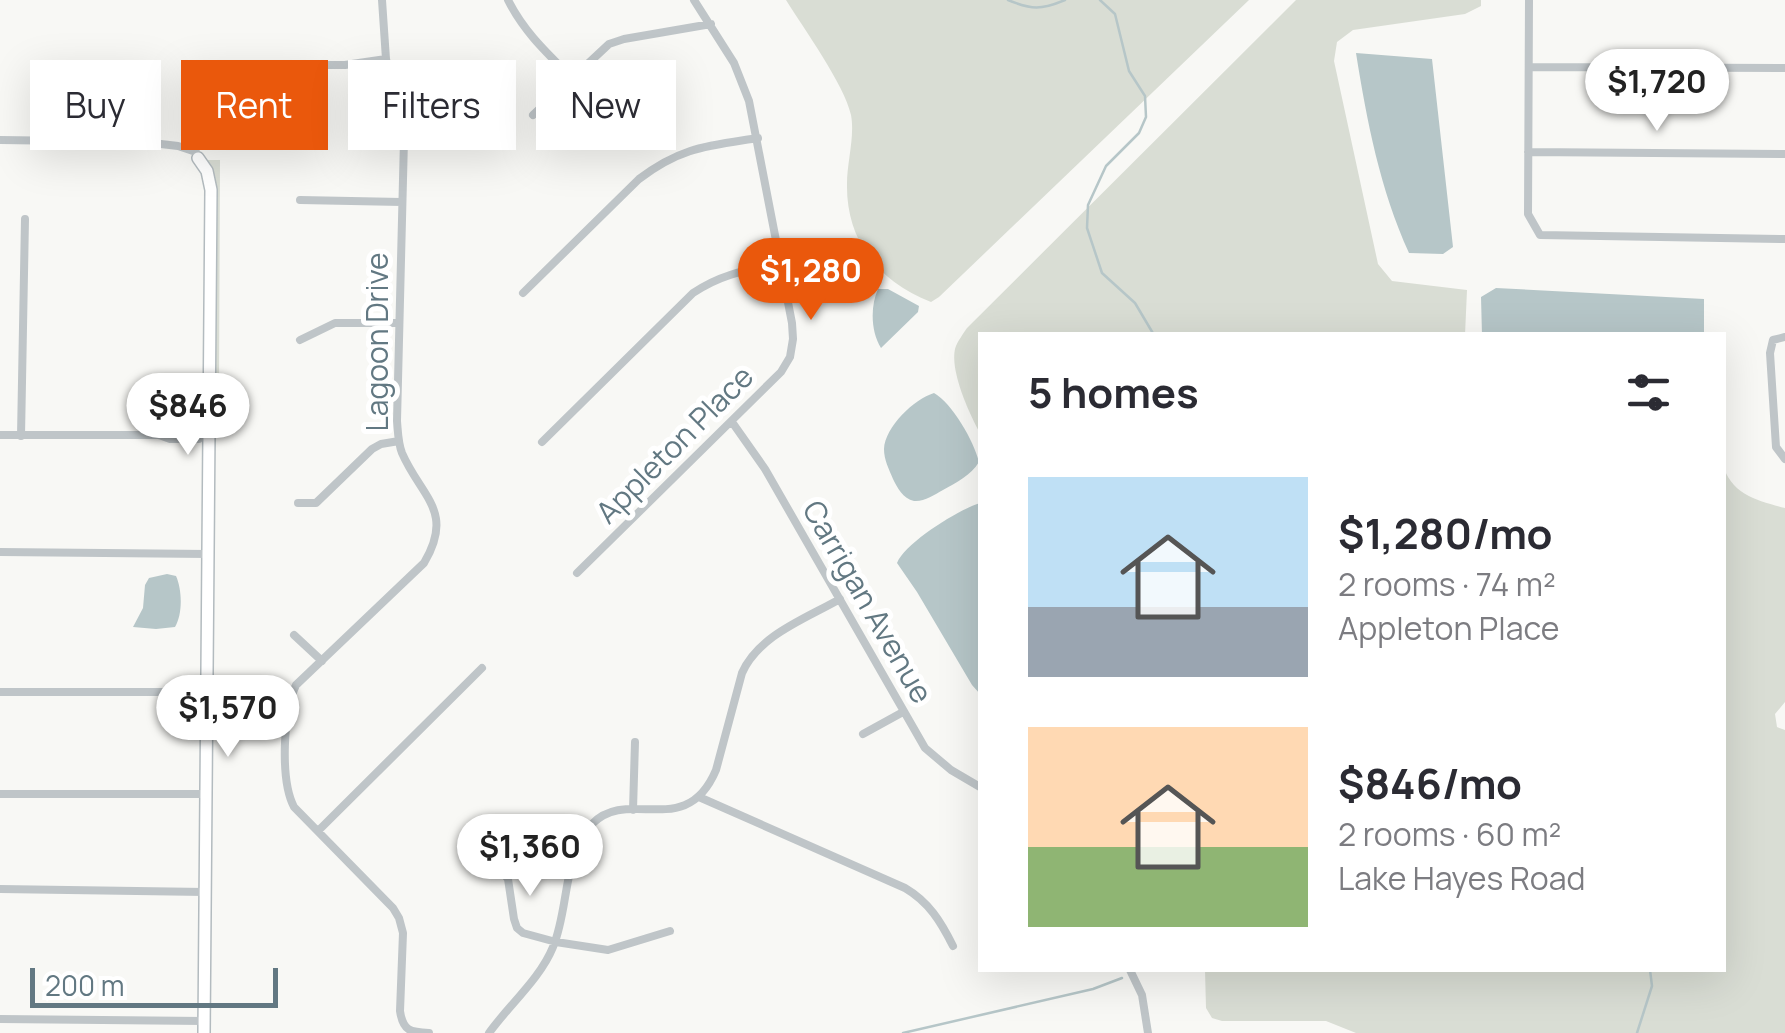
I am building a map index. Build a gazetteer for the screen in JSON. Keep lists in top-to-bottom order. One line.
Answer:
{"streets":{"street":["Lagoon Drive","Appleton Place","Carrigan Avenue"]},"crossings":[["Appleton Place","Carrigan Avenue"]],"scale_bar":"200 m","page":{"price":["$1,720","$1,280","$846","$1,570","$1,360"],"chip":["Buy","Rent","Filters","New"],"heading":"5 homes","list":[{"name":"$1,280/mo","note":"2 rooms · 74 m² · Appleton Place"},{"name":"$846/mo","note":"2 rooms · 60 m² · Lake Hayes Road"}],"scale":"200 m"}}
